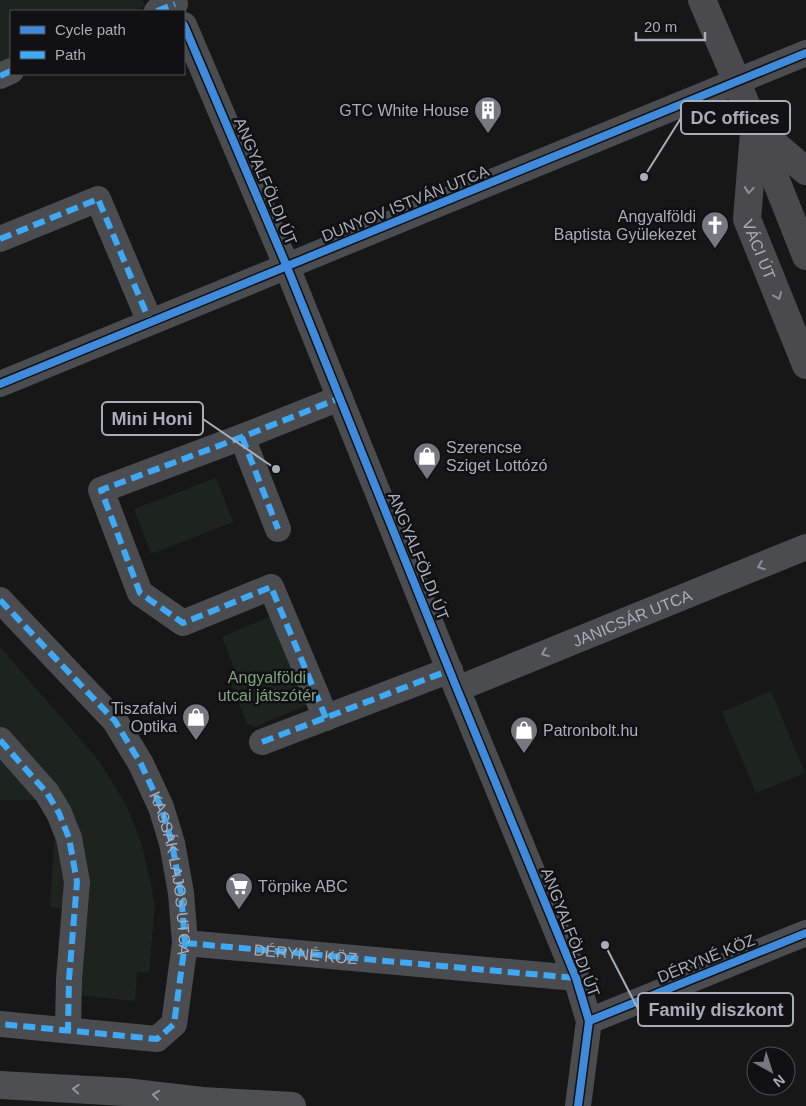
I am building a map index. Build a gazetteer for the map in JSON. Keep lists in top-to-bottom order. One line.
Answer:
{"streets":{"main road":["VÁCI ÚT"],"street":["ANGYALFÖLDI ÚT","DUNYOV ISTVÁN UTCA","JANICSÁR UTCA","KASSÁK LAJOS UTCA","DÉRYNÉ KÖZ"]},"crossings":[["ANGYALFÖLDI ÚT","DUNYOV ISTVÁN UTCA"],["ANGYALFÖLDI ÚT","JANICSÁR UTCA"],["ANGYALFÖLDI ÚT","DÉRYNÉ KÖZ"],["DUNYOV ISTVÁN UTCA","VÁCI ÚT"],["KASSÁK LAJOS UTCA","DÉRYNÉ KÖZ"]],"one_way":["JANICSÁR UTCA"],"parks":["Angyalföldi utcai játszótér"],"places":{"building":["GTC White House"],"other":["DC offices","Mini Honi","Family diszkont"],"church":["Angyalföldi Baptista Gyülekezet"],"shop":["Szerencse Sziget Lottózó","Tiszafalvi Optika","Patronbolt.hu"],"supermarket":["Törpike ABC"]},"legend":["Cycle path","Path"],"scale_bar":"20 m","north":"bottom right"}
